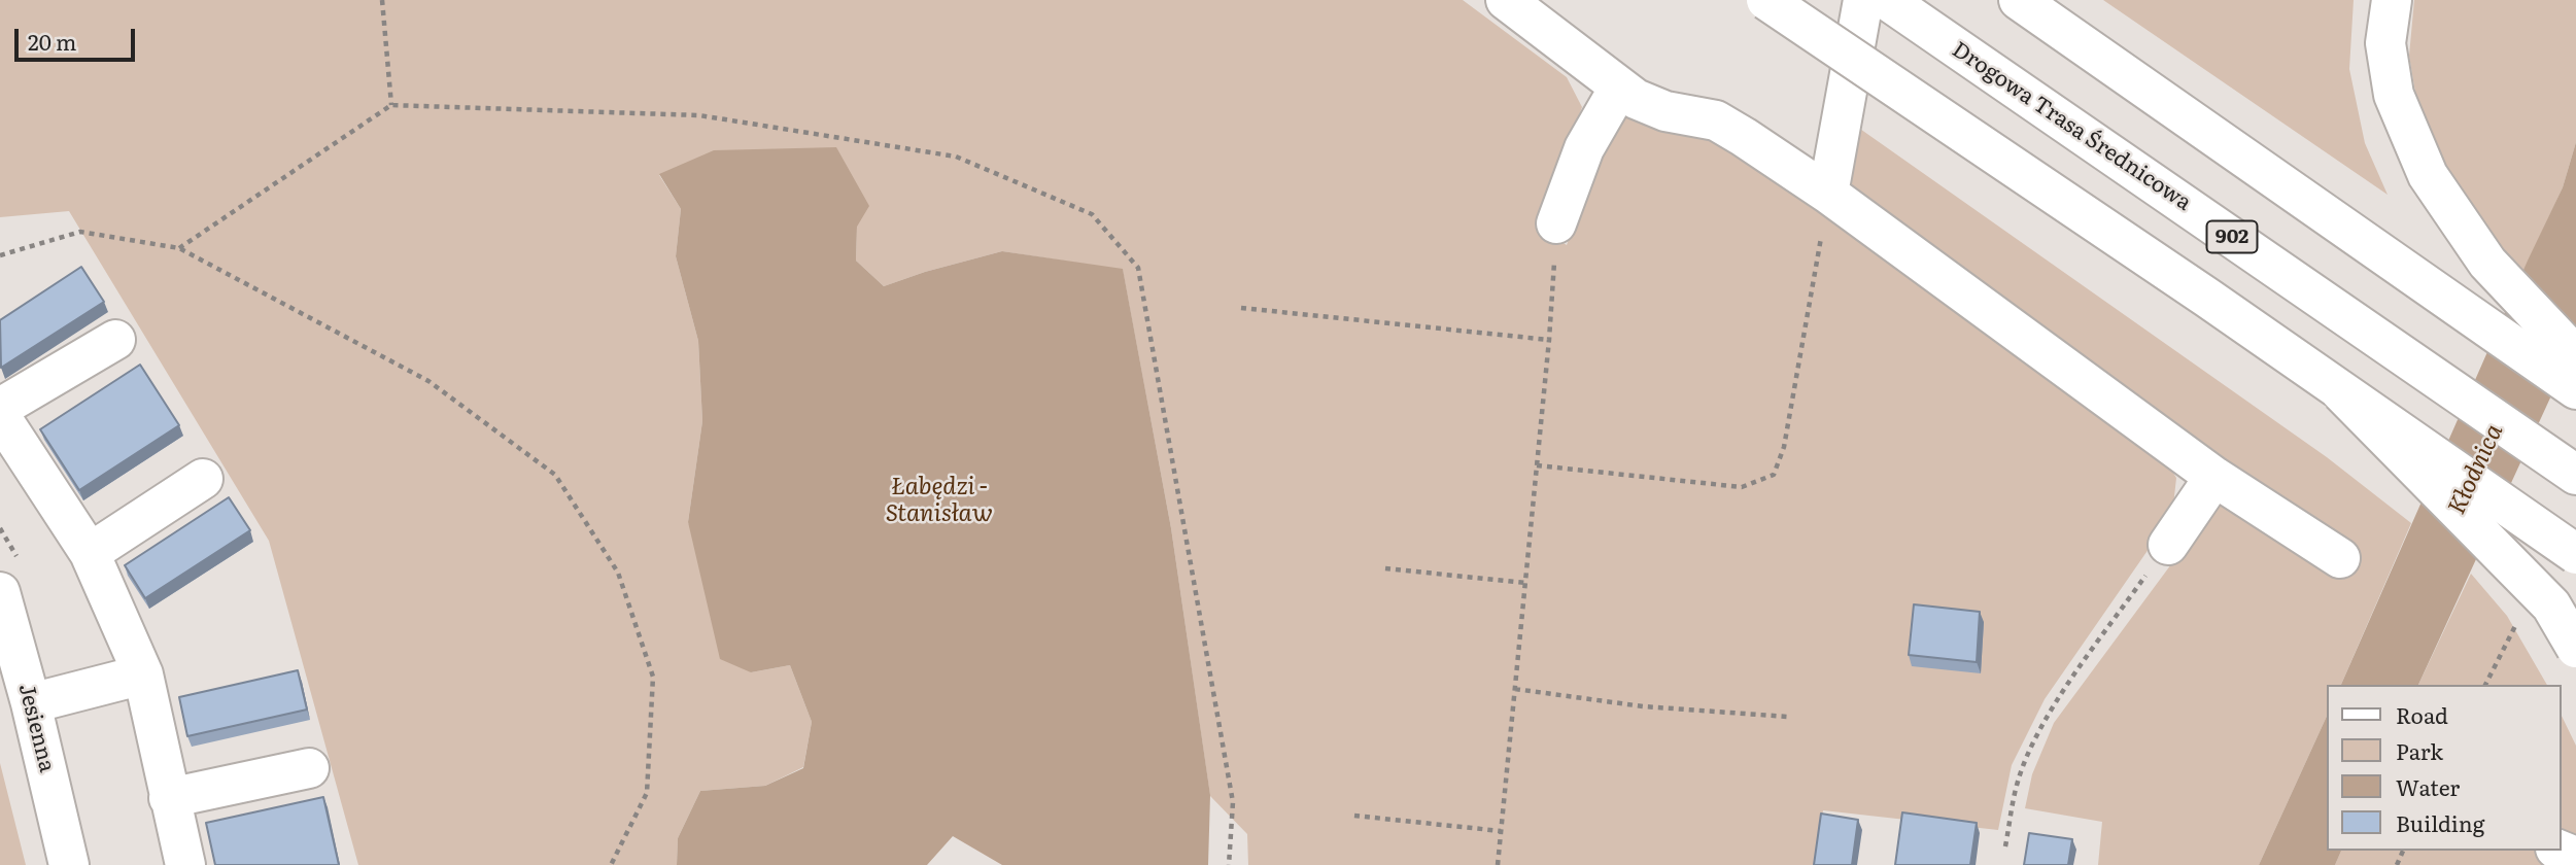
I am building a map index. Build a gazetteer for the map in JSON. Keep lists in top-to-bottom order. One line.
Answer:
{"streets":{"main road":["Drogowa Trasa Średnicowa","902","Jesienna"]},"water":["Kłodnica","Łabędzi - Stanisław"],"legend":["Road","Park","Water","Building"],"scale_bar":"20 m"}
